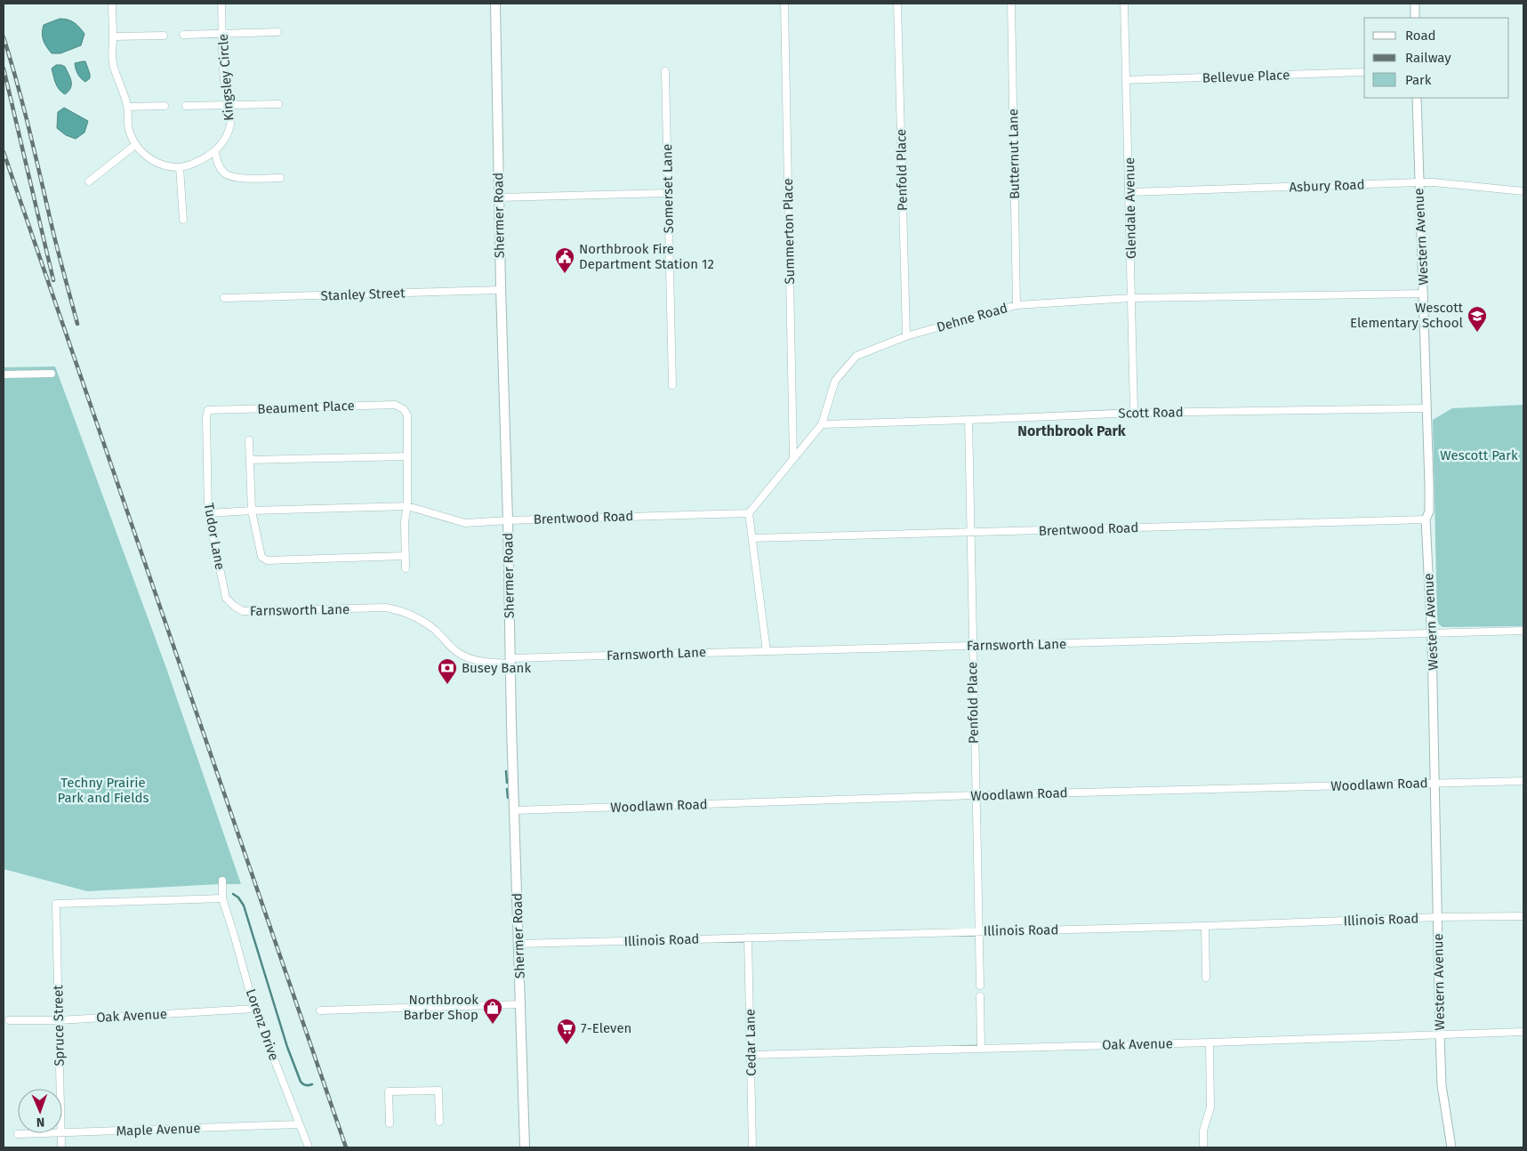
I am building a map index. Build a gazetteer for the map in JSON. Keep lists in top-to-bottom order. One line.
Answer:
{"streets":{"main road":["Shermer Road"],"street":["Bellevue Place","Kingsley Circle","Butternut Lane","Penfold Place","Asbury Road","Somerset Lane","Glendale Avenue","Summerton Place","Western Avenue","Stanley Street","Dehne Road","Beaument Place","Scott Road","Brentwood Road","Tudor Lane","Farnsworth Lane","Woodlawn Road","Illinois Road","Oak Avenue","Lorenz Drive","Spruce Street","Cedar Lane","Maple Avenue"]},"crossings":[["Bellevue Place","Glendale Avenue"],["Butternut Lane","Dehne Road"],["Penfold Place","Dehne Road"],["Penfold Place","Scott Road"],["Penfold Place","Brentwood Road"],["Penfold Place","Farnsworth Lane"],["Penfold Place","Woodlawn Road"],["Penfold Place","Illinois Road"],["Asbury Road","Glendale Avenue"],["Asbury Road","Western Avenue"],["Glendale Avenue","Dehne Road"],["Glendale Avenue","Scott Road"],["Shermer Road","Stanley Street"],["Shermer Road","Brentwood Road"],["Shermer Road","Farnsworth Lane"],["Shermer Road","Woodlawn Road"],["Shermer Road","Illinois Road"],["Summerton Place","Dehne Road"],["Western Avenue","Dehne Road"],["Western Avenue","Scott Road"],["Western Avenue","Brentwood Road"],["Western Avenue","Farnsworth Lane"],["Western Avenue","Woodlawn Road"],["Western Avenue","Illinois Road"],["Western Avenue","Oak Avenue"],["Dehne Road","Scott Road"],["Dehne Road","Brentwood Road"],["Beaument Place","Tudor Lane"],["Brentwood Road","Tudor Lane"],["Tudor Lane","Farnsworth Lane"],["Illinois Road","Cedar Lane"],["Oak Avenue","Lorenz Drive"],["Oak Avenue","Spruce Street"],["Oak Avenue","Cedar Lane"],["Lorenz Drive","Spruce Street"],["Lorenz Drive","Maple Avenue"]],"districts":["Northbrook Park"],"parks":["Wescott Park","Techny Prairie Park and Fields"],"places":{"public building":["Northbrook Fire Department Station 12"],"school or university":["Wescott Elementary School"],"bank":["Busey Bank"],"shop":["Northbrook Barber Shop"],"supermarket":["7-Eleven"]},"legend":["Road","Railway","Park"],"north":"bottom"}
